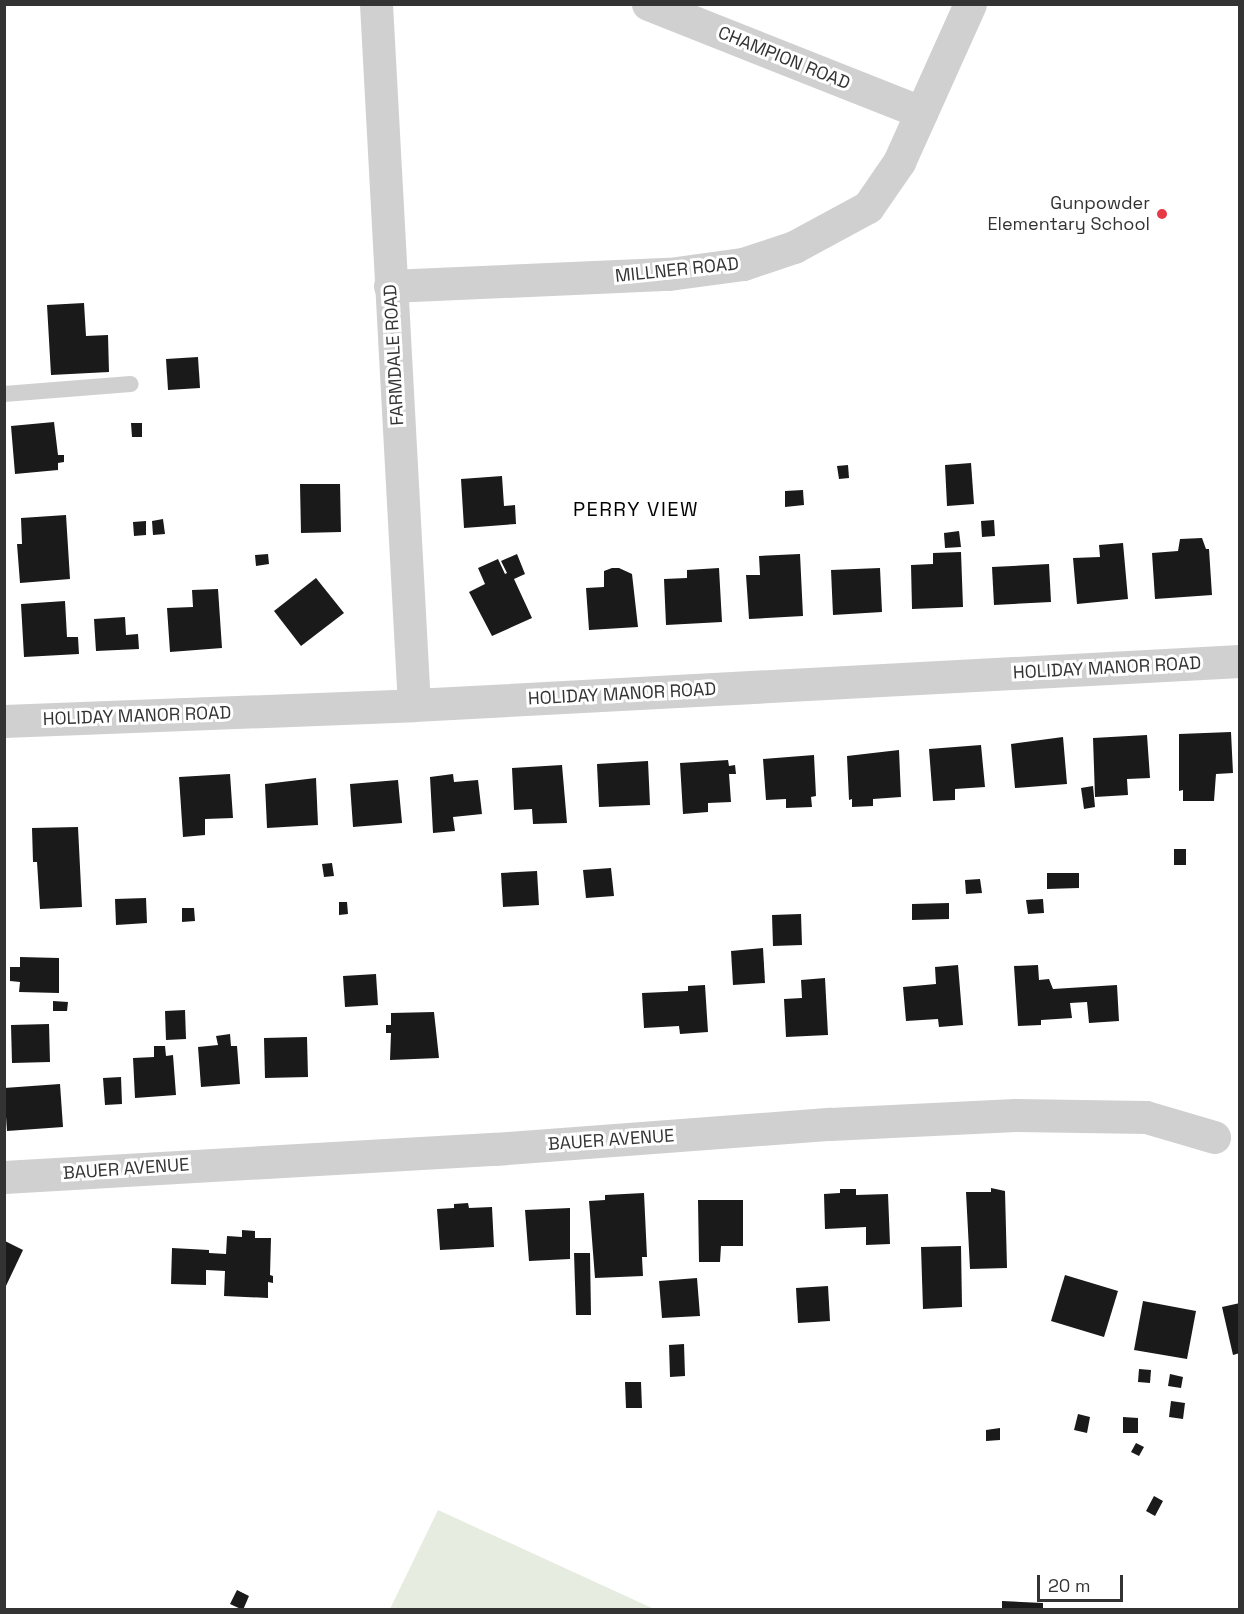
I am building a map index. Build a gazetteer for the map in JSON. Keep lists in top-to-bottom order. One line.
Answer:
{"streets":{"street":["CHAMPION ROAD","MILLNER ROAD","FARMDALE ROAD","HOLIDAY MANOR ROAD","BAUER AVENUE"]},"crossings":[["CHAMPION ROAD","MILLNER ROAD"],["MILLNER ROAD","FARMDALE ROAD"],["FARMDALE ROAD","HOLIDAY MANOR ROAD"]],"districts":["PERRY VIEW"],"places":["Gunpowder Elementary School"],"scale_bar":"20 m"}
